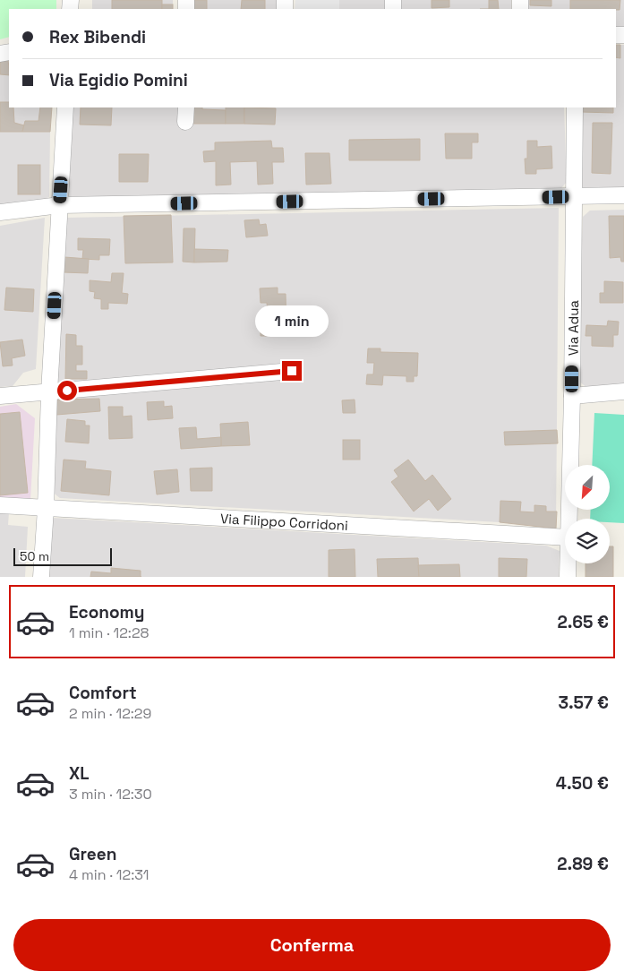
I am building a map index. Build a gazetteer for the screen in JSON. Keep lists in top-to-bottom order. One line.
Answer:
{"streets":{"street":["Via Adua","Via Filippo Corridoni"]},"scale_bar":"50 m","north":"bottom left","page":{"banner":["Rex Bibendi","Via Egidio Pomini"],"bubble":"1 min","scale":"50 m","list":[{"name":"Economy","note":"1 min · 12:28","value":"2.65 €"},{"name":"Comfort","note":"2 min · 12:29","value":"3.57 €"},{"name":"XL","note":"3 min · 12:30","value":"4.50 €"},{"name":"Green","note":"4 min · 12:31","value":"2.89 €"}],"buttons":"Conferma"}}
